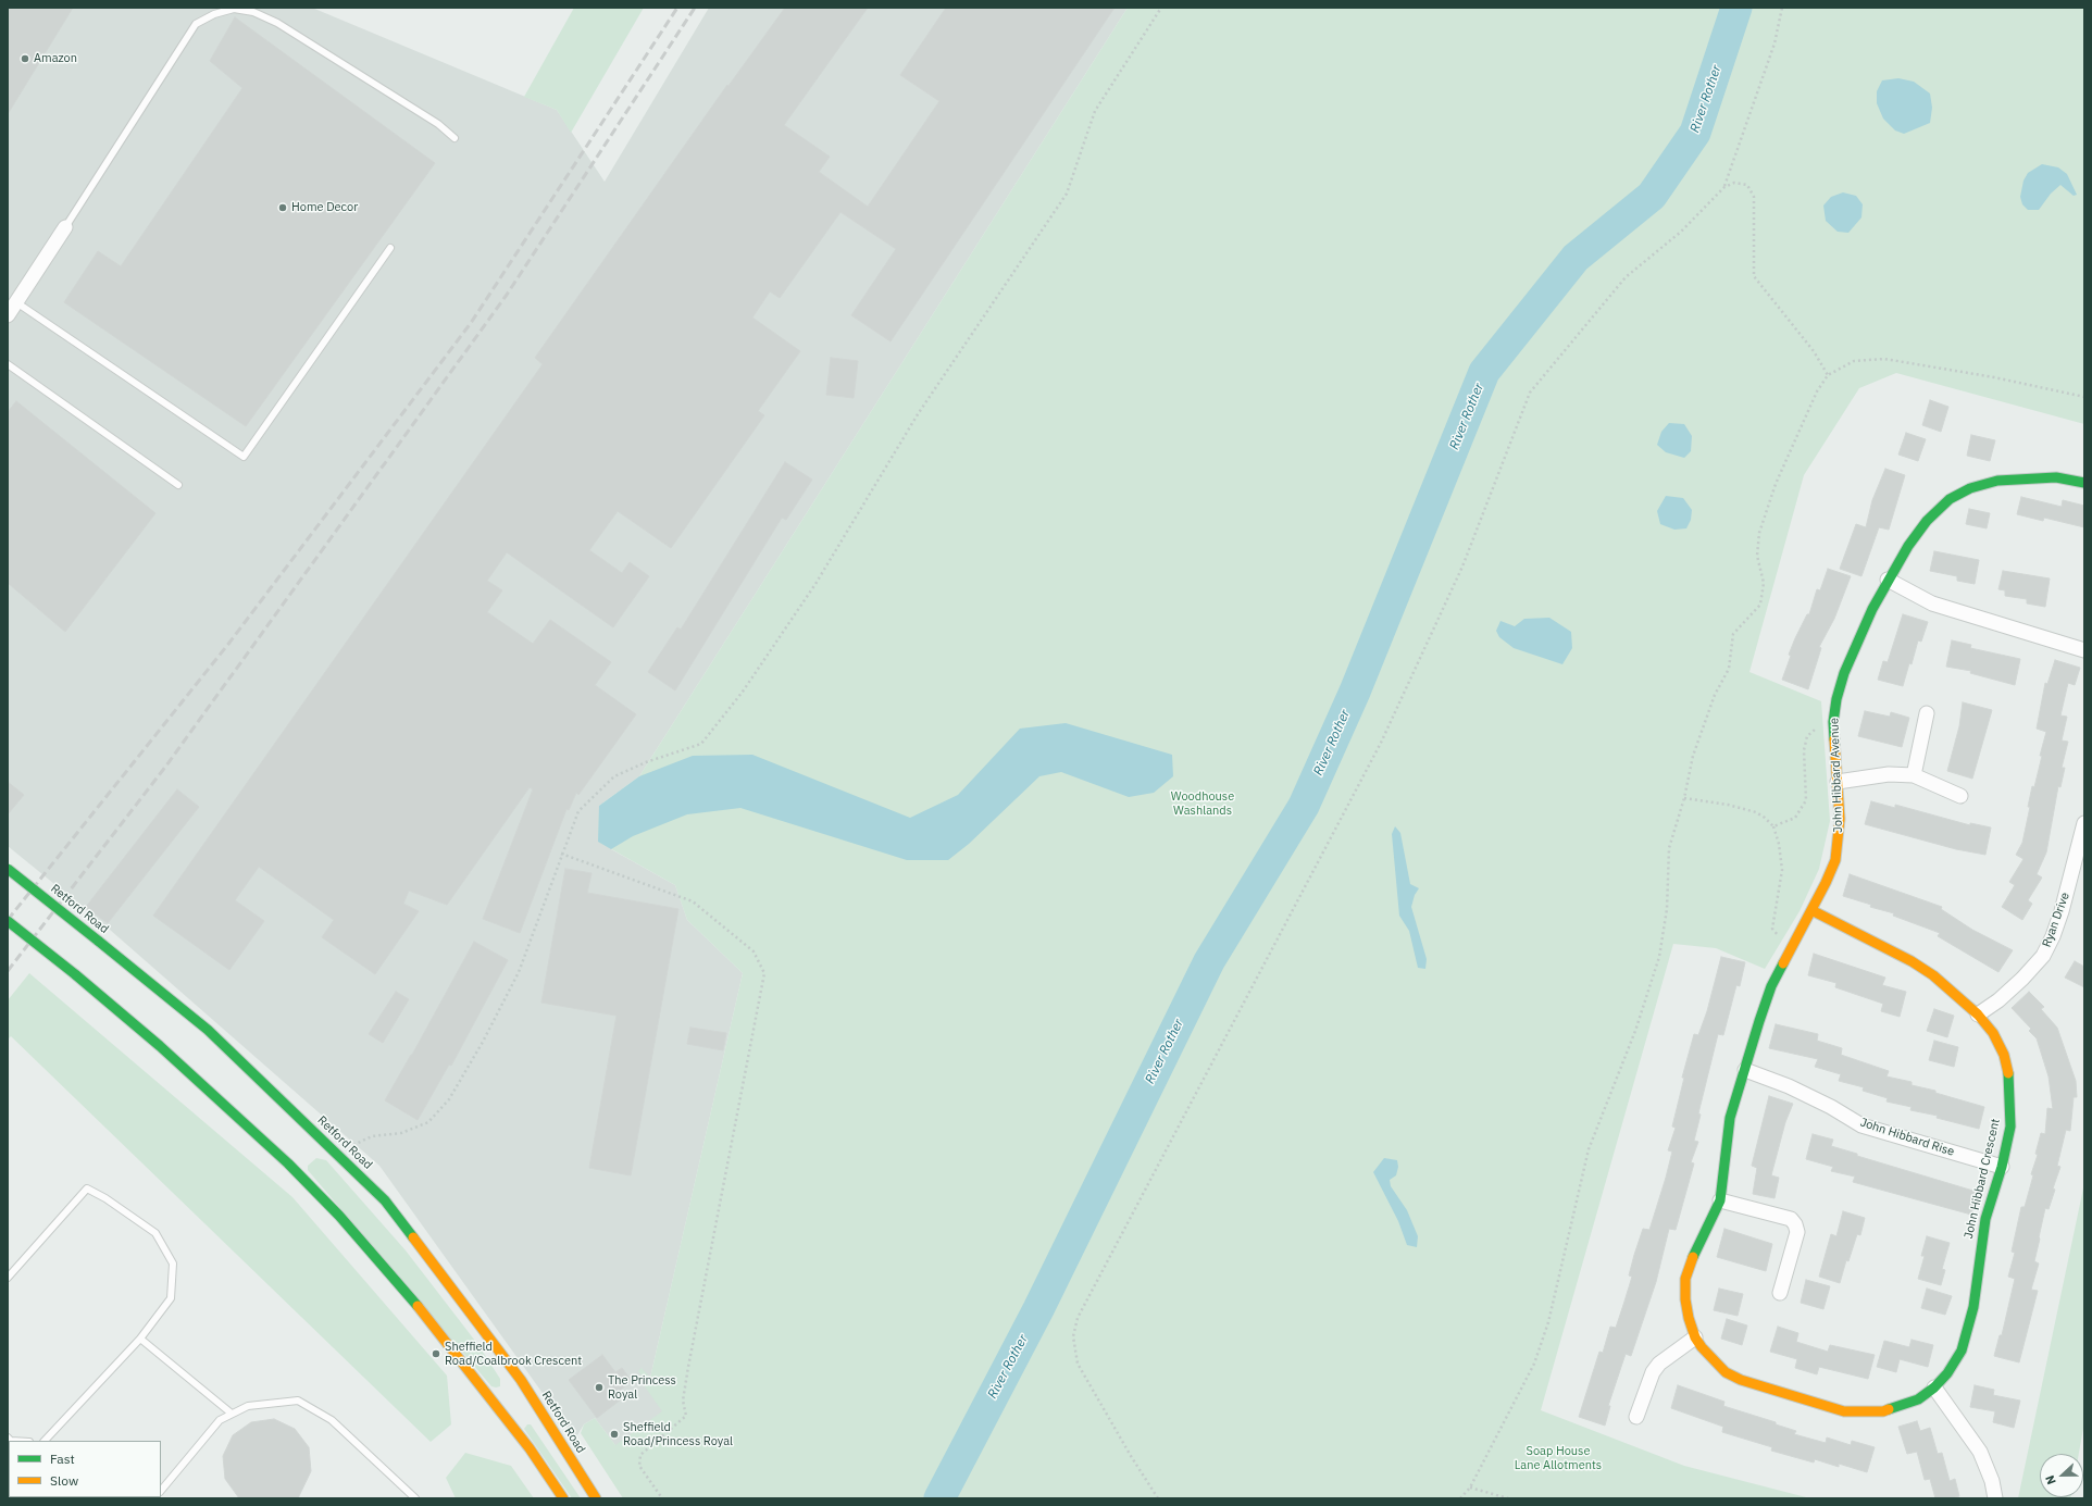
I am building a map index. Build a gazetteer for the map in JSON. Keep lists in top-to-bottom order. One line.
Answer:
{"streets":{"street":["John Hibbard Avenue","Retford Road","Ryan Drive","John Hibbard Rise","John Hibbard Crescent"]},"crossings":[["John Hibbard Avenue","John Hibbard Rise"],["John Hibbard Avenue","John Hibbard Crescent"],["Ryan Drive","John Hibbard Crescent"],["John Hibbard Rise","John Hibbard Crescent"]],"water":["River Rother"],"parks":["Woodhouse Washlands","Soap House Lane Allotments"],"places":["Amazon","Home Decor","Sheffield Road/Coalbrook Crescent","The Princess Royal","Sheffield Road/Princess Royal"],"legend":["Fast","Slow"],"north":"left"}
